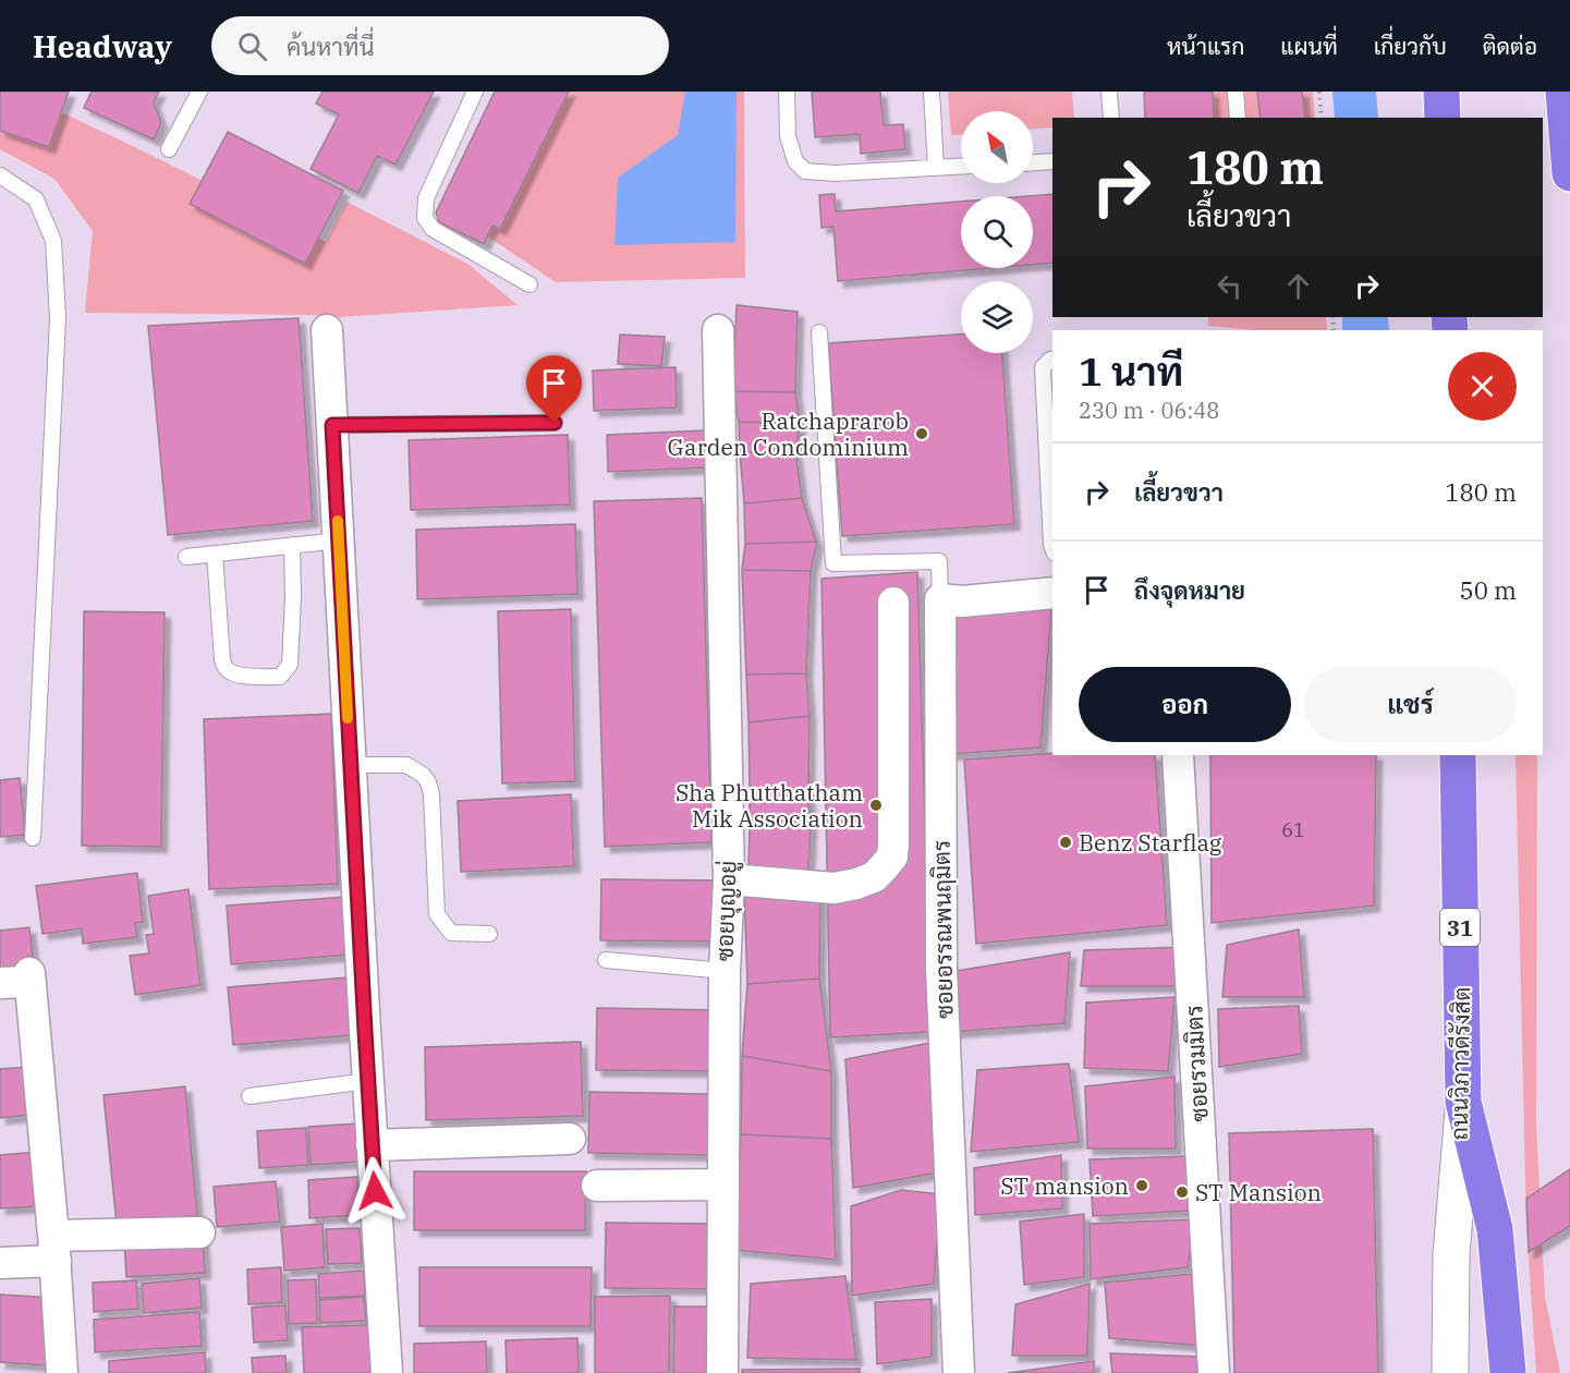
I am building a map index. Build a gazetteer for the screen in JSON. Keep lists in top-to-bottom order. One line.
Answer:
{"streets":{"highway":["31","ถนนวิภาวดีรังสิต"],"street":["ซอยบุญอยู่","ซอยอรรณพนฤมิตร","ซอยรวมมิตร"]},"places":["Ratchaprarob Garden Condominium","Sha Phutthatham Mik Association","Benz Starflag","ST mansion","ST Mansion"],"house_numbers":["61"],"north":"top left","page":{"header":"Headway","search":"ค้นหาที่นี่","nav":["หน้าแรก","แผนที่","เกี่ยวกับ","ติดต่อ"],"turn":["180 m","เลี้ยวขวา"],"heading":["1 นาที","230 m · 06:48"],"list":[{"name":"เลี้ยวขวา","value":"180 m"},{"name":"ถึงจุดหมาย","value":"50 m"}],"buttons":["ออก","แชร์"]}}
